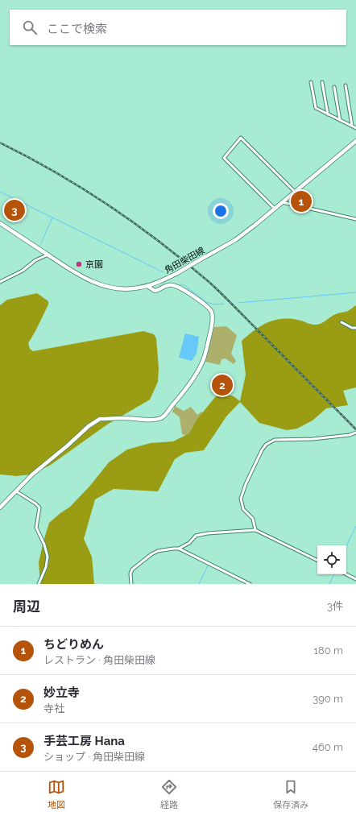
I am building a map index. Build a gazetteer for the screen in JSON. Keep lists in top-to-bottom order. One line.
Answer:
{"streets":{"main road":["角田柴田線"]},"places":["京園"],"page":{"search":"ここで検索","pins":["1","3","2"],"heading":["周辺","3件"],"list":[{"mark":"1","name":"ちどりめん","note":"レストラン · 角田柴田線","value":"180 m"},{"mark":"2","name":"妙立寺","note":"寺社","value":"390 m"},{"mark":"3","name":"手芸工房 Hana","note":"ショップ · 角田柴田線","value":"460 m"}],"nav":["地図","経路","保存済み"]}}
